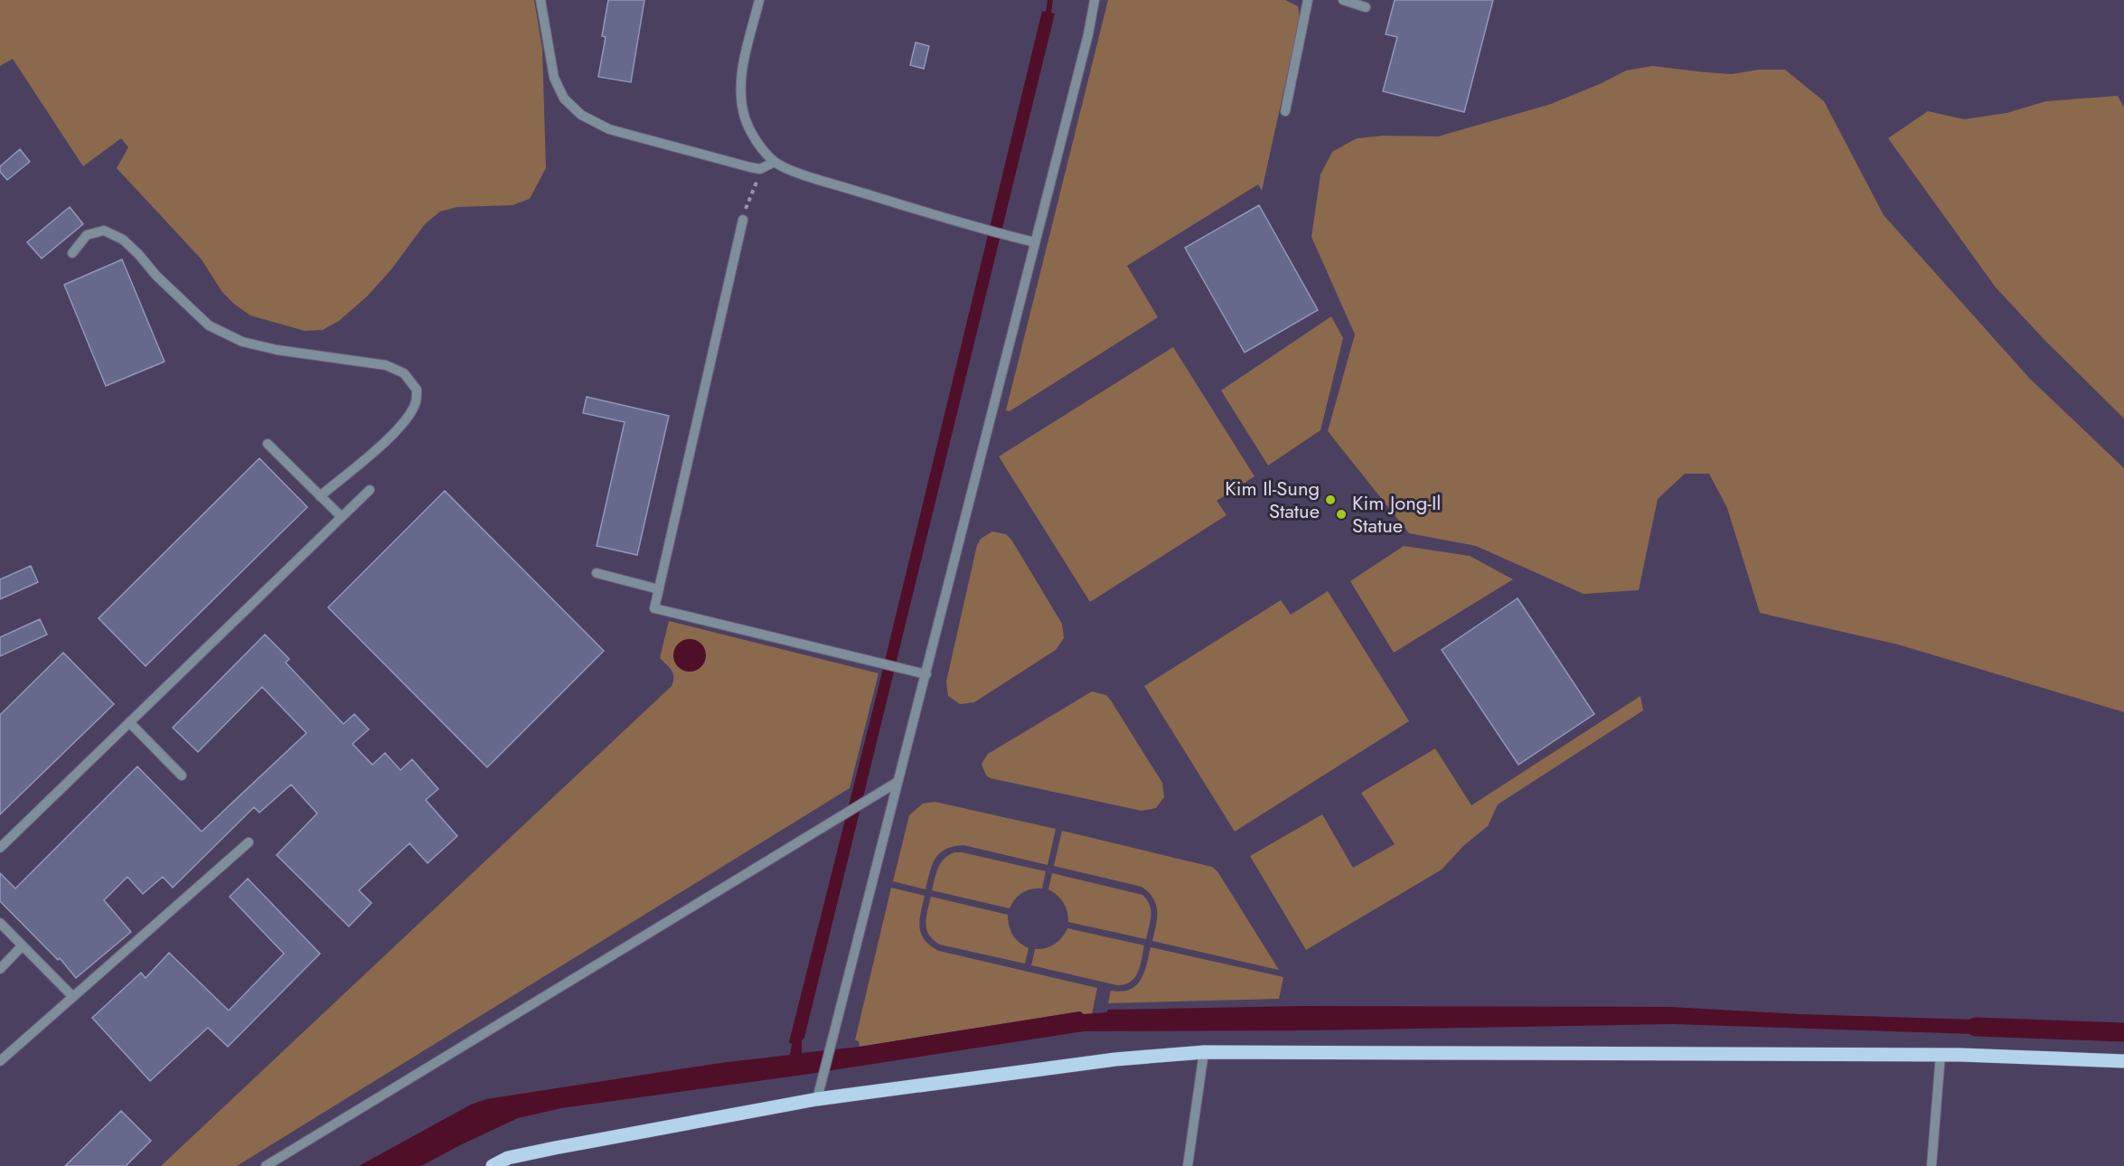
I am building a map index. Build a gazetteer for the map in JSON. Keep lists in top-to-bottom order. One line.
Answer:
{"places":["Kim Il-Sung Statue","Kim Jong-Il Statue"]}
